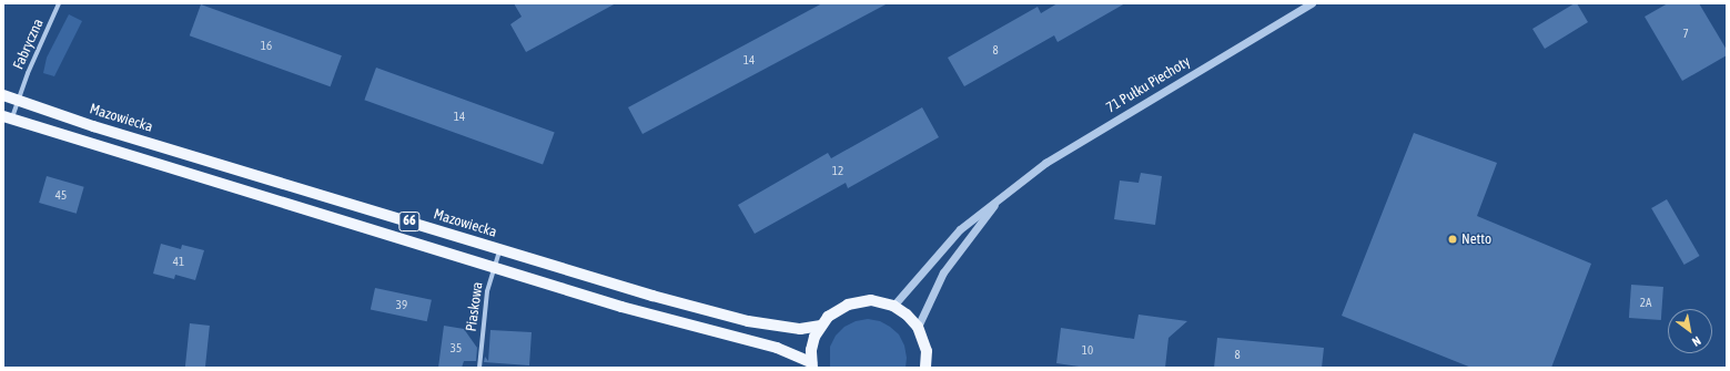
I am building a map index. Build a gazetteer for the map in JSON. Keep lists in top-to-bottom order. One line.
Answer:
{"streets":{"main road":["Mazowiecka","66"],"street":["Fabryczna","71 Pułku Piechoty","Piaskowa"]},"crossings":[["Fabryczna","Mazowiecka"],["Fabryczna","66"],["Mazowiecka","Piaskowa"],["66","Piaskowa"]],"places":["Netto"],"house_numbers":["7","16","8","14","14","12","45","41","2A","39","35","10","8"],"north":"bottom right"}
